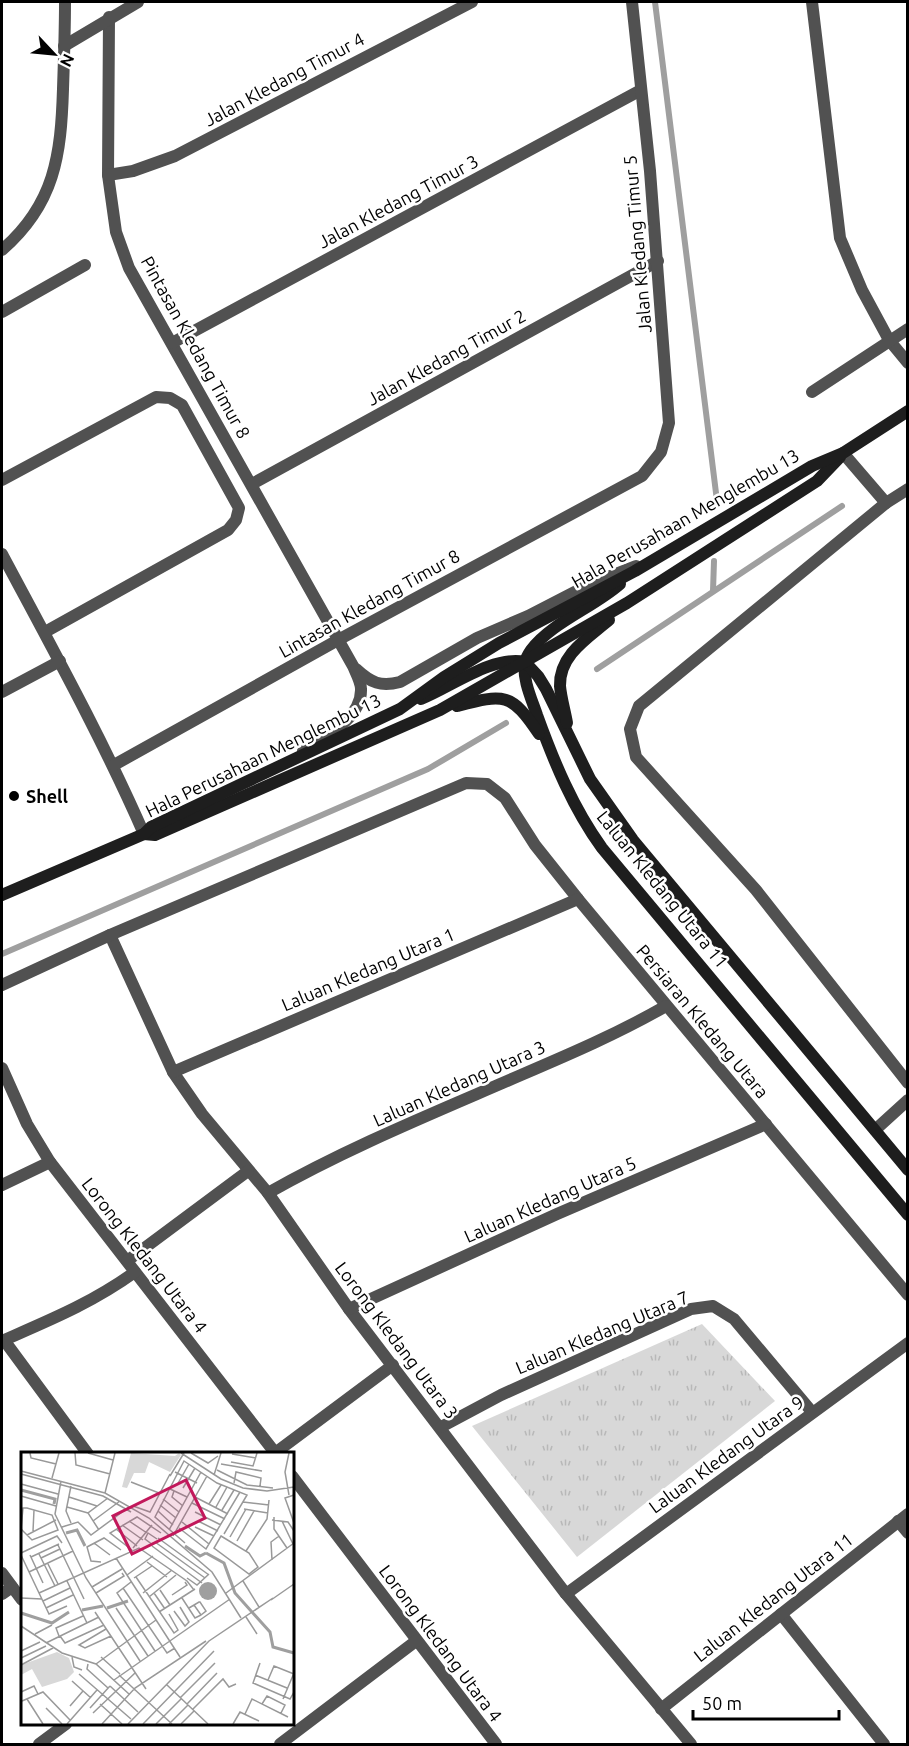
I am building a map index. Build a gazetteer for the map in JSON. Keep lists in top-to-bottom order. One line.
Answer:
{"streets":{"street":["Jalan Kledang Timur 4","Jalan Kledang Timur 3","Jalan Kledang Timur 5","Pintasan Kledang Timur 8","Jalan Kledang Timur 2","Hala Perusahaan Menglembu 13","Lintasan Kledang Timur 8","Laluan Kledang Utara 11","Laluan Kledang Utara 1","Persiaran Kledang Utara","Laluan Kledang Utara 3","Laluan Kledang Utara 5","Lorong Kledang Utara 4","Laluan Kledang Utara 7","Lorong Kledang Utara 3","Laluan Kledang Utara 9"]},"crossings":[["Jalan Kledang Timur 4","Pintasan Kledang Timur 8"],["Jalan Kledang Timur 3","Jalan Kledang Timur 5"],["Jalan Kledang Timur 3","Pintasan Kledang Timur 8"],["Jalan Kledang Timur 5","Jalan Kledang Timur 2"],["Jalan Kledang Timur 5","Lintasan Kledang Timur 8"],["Pintasan Kledang Timur 8","Jalan Kledang Timur 2"],["Pintasan Kledang Timur 8","Hala Perusahaan Menglembu 13"],["Pintasan Kledang Timur 8","Lintasan Kledang Timur 8"],["Hala Perusahaan Menglembu 13","Laluan Kledang Utara 11"],["Laluan Kledang Utara 11","Lorong Kledang Utara 3"],["Laluan Kledang Utara 1","Persiaran Kledang Utara"],["Laluan Kledang Utara 1","Lorong Kledang Utara 3"],["Persiaran Kledang Utara","Laluan Kledang Utara 3"],["Persiaran Kledang Utara","Laluan Kledang Utara 5"],["Persiaran Kledang Utara","Lorong Kledang Utara 3"],["Laluan Kledang Utara 3","Lorong Kledang Utara 3"],["Laluan Kledang Utara 5","Lorong Kledang Utara 3"],["Laluan Kledang Utara 7","Lorong Kledang Utara 3"],["Laluan Kledang Utara 7","Laluan Kledang Utara 9"],["Lorong Kledang Utara 3","Laluan Kledang Utara 9"]],"places":["Shell"],"scale_bar":"50 m","north":"bottom right"}
